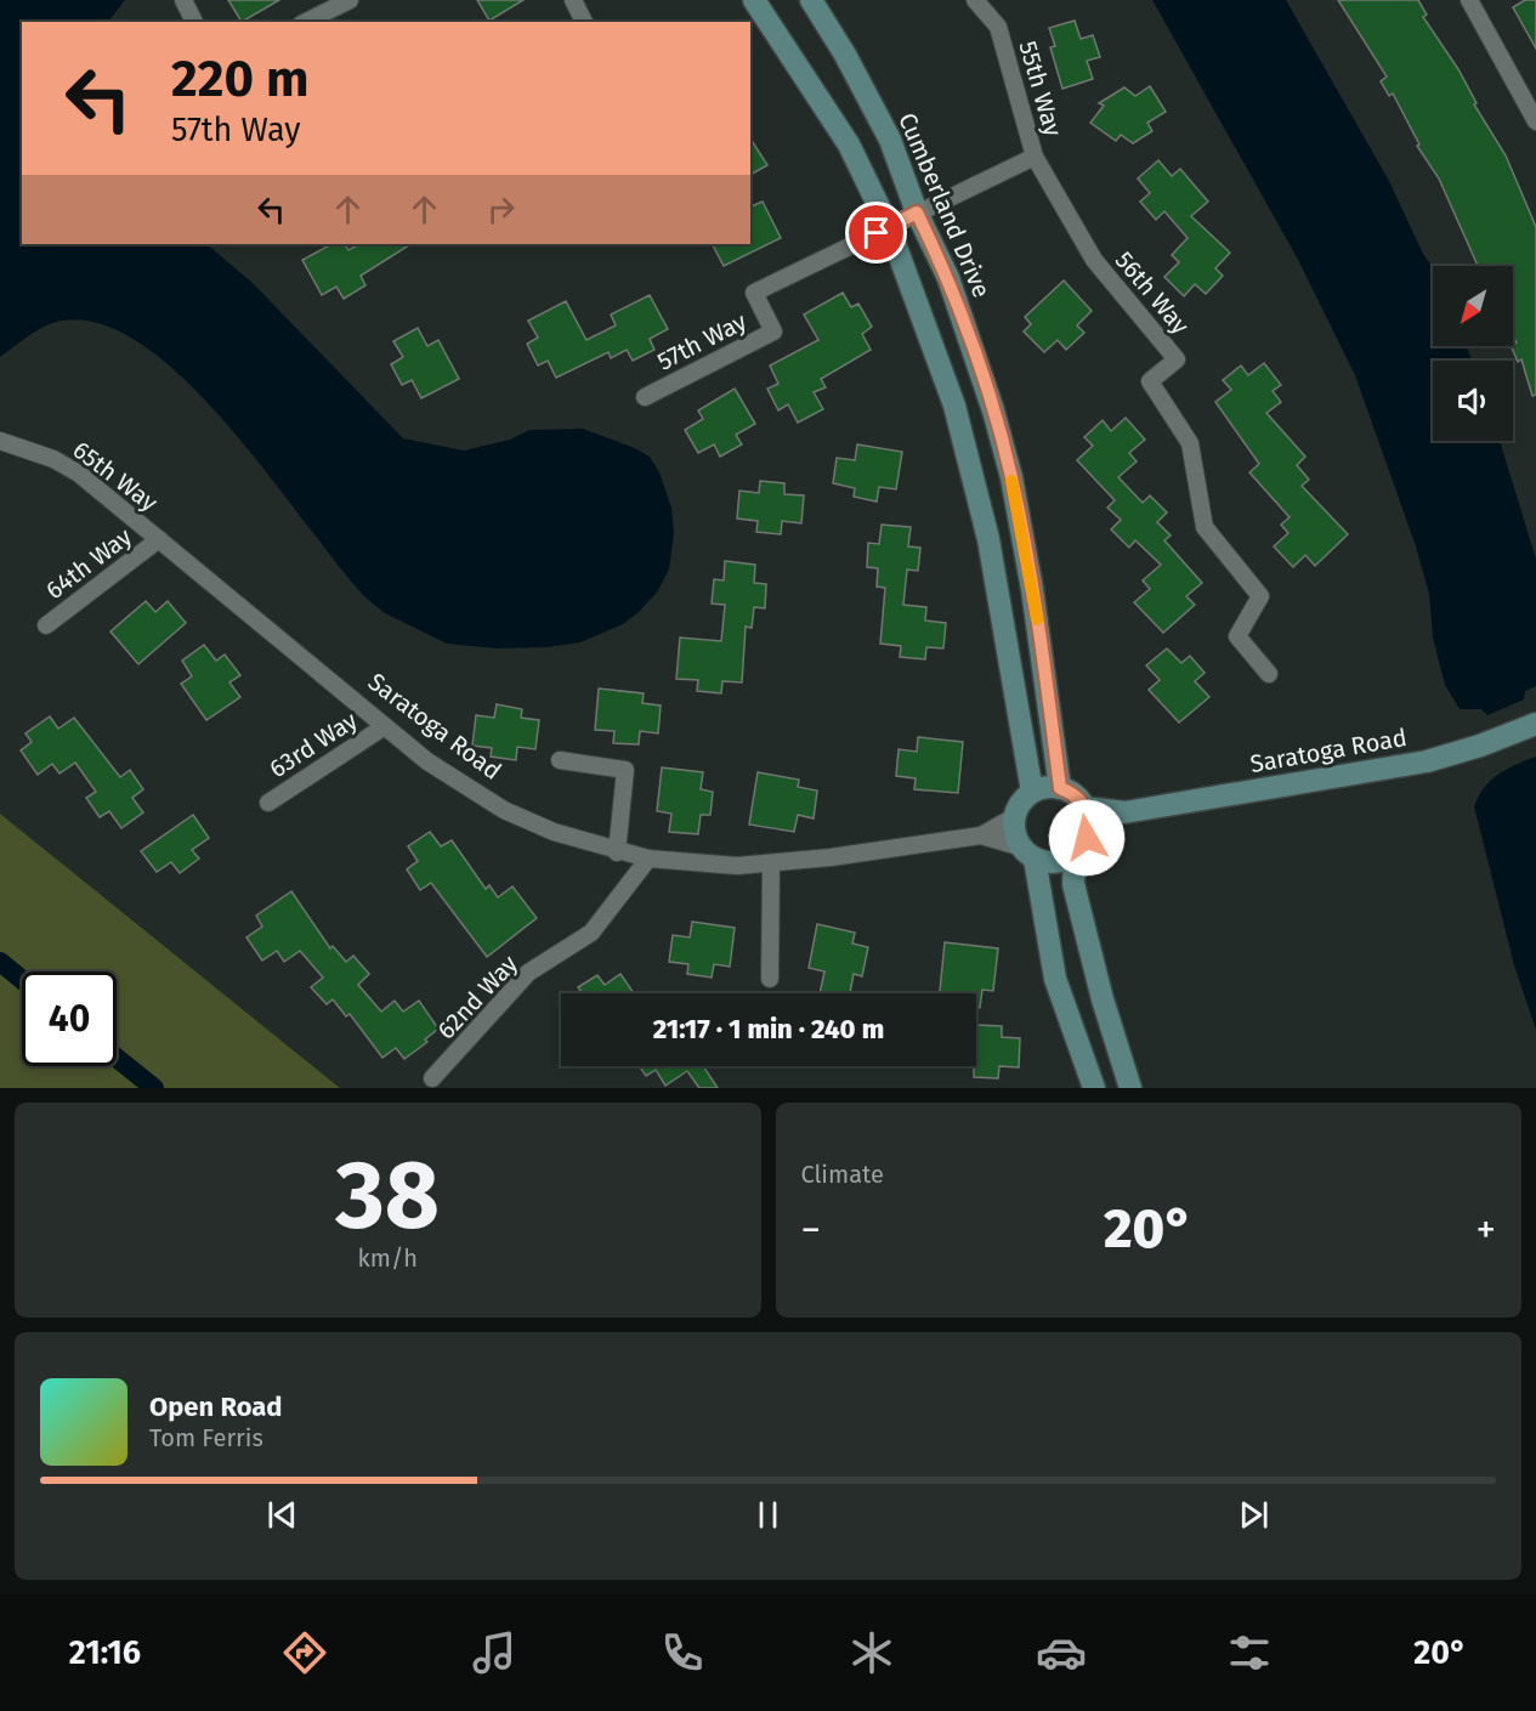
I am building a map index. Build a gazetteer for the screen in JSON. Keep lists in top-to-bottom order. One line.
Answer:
{"streets":{"street":["55th Way","Cumberland Drive","56th Way","57th Way","65th Way","64th Way","Saratoga Road","63rd Way","62nd Way"]},"crossings":[["55th Way","Cumberland Drive"],["55th Way","56th Way"],["55th Way","57th Way"],["Cumberland Drive","57th Way"],["Cumberland Drive","Saratoga Road"],["65th Way","64th Way"],["65th Way","Saratoga Road"],["64th Way","Saratoga Road"],["Saratoga Road","63rd Way"],["Saratoga Road","62nd Way"]],"north":"bottom left","page":{"turn":["220 m","57th Way"],"limit":"40","trip":"21:17 · 1 min · 240 m","tile":[["38","km/h"],"Climate"],"heat":["−","20°","+"],"song":["Open Road","Tom Ferris"],"tabs":["21:16","20°"]}}
